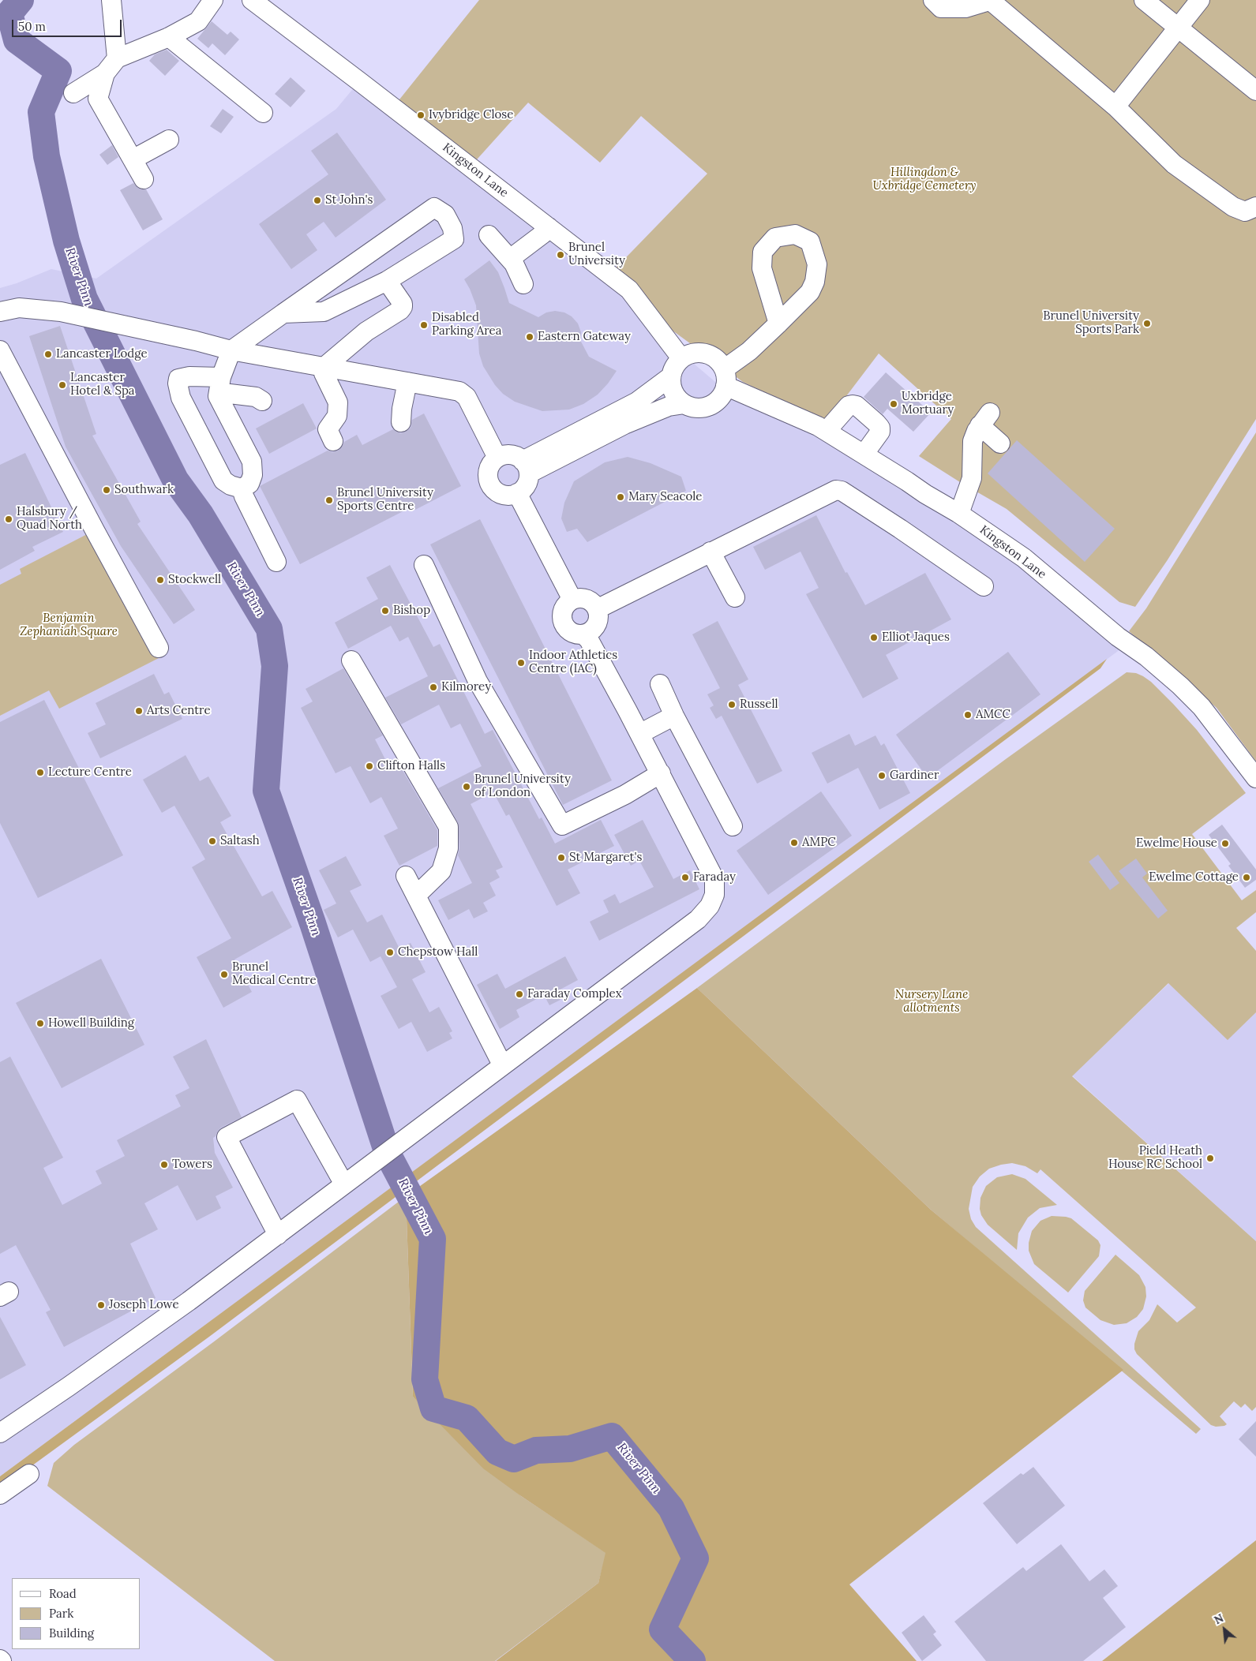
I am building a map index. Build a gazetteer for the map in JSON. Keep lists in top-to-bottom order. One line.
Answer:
{"streets":{"street":["Kingston Lane"]},"water":["River Pinn"],"parks":["Hillingdon & Uxbridge Cemetery","Benjamin Zephaniah Square","Nursery Lane allotments"],"places":["Ivybridge Close","St John's","Brunel University","Brunel University Sports Park","Disabled Parking Area","Eastern Gateway","Lancaster Lodge","Lancaster Hotel & Spa","Uxbridge Mortuary","Southwark","Mary Seacole","Brunel University Sports Centre","Halsbury / Quad North","Stockwell","Bishop","Elliot Jaques","Indoor Athletics Centre (IAC)","Kilmorey","Russell","Arts Centre","AMCC","Clifton Halls","Lecture Centre","Gardiner","Brunel University of London","Saltash","AMPC","Ewelme House","St Margaret's","Faraday","Ewelme Cottage","Chepstow Hall","Brunel Medical Centre","Faraday Complex","Howell Building","Pield Heath House RC School","Towers","Joseph Lowe"],"legend":["Road","Park","Building"],"scale_bar":"50 m","north":"top left"}
